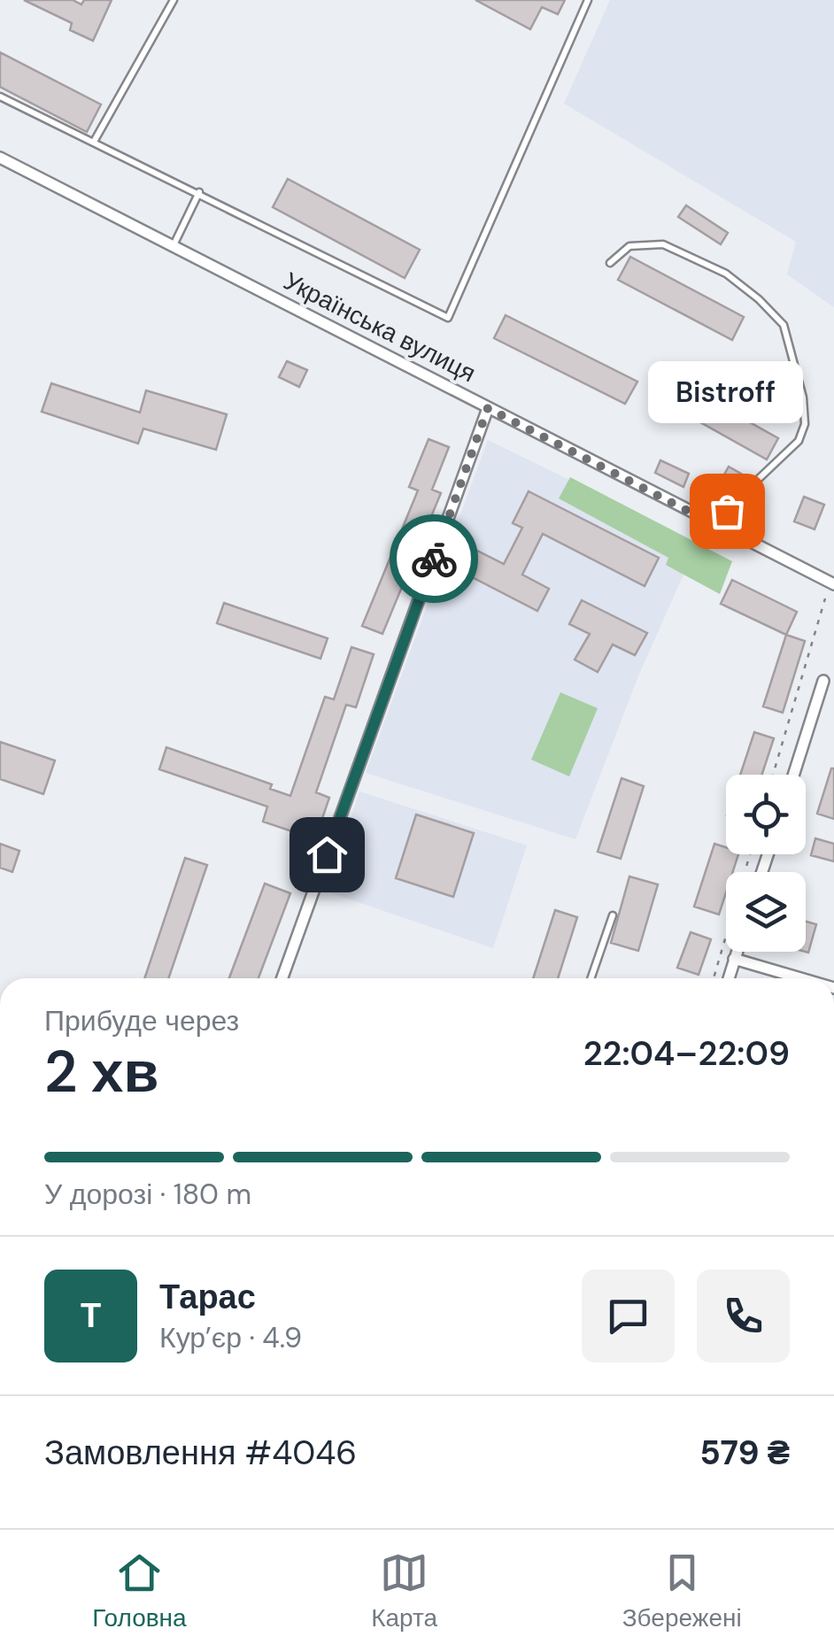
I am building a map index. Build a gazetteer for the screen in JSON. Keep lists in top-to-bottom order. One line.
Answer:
{"streets":{"street":["Українська вулиця"]},"places":["Bistroff"],"page":{"bubble":"Bistroff","heading":["2 хв","Прибуде через","22:04–22:09"],"panel":["Тарас","Кур’єр · 4.9","Замовлення #4046","579 ₴"],"bar":"У дорозі · 180 m","round":"Т","tabs":["Головна","Карта","Збережені"]}}
